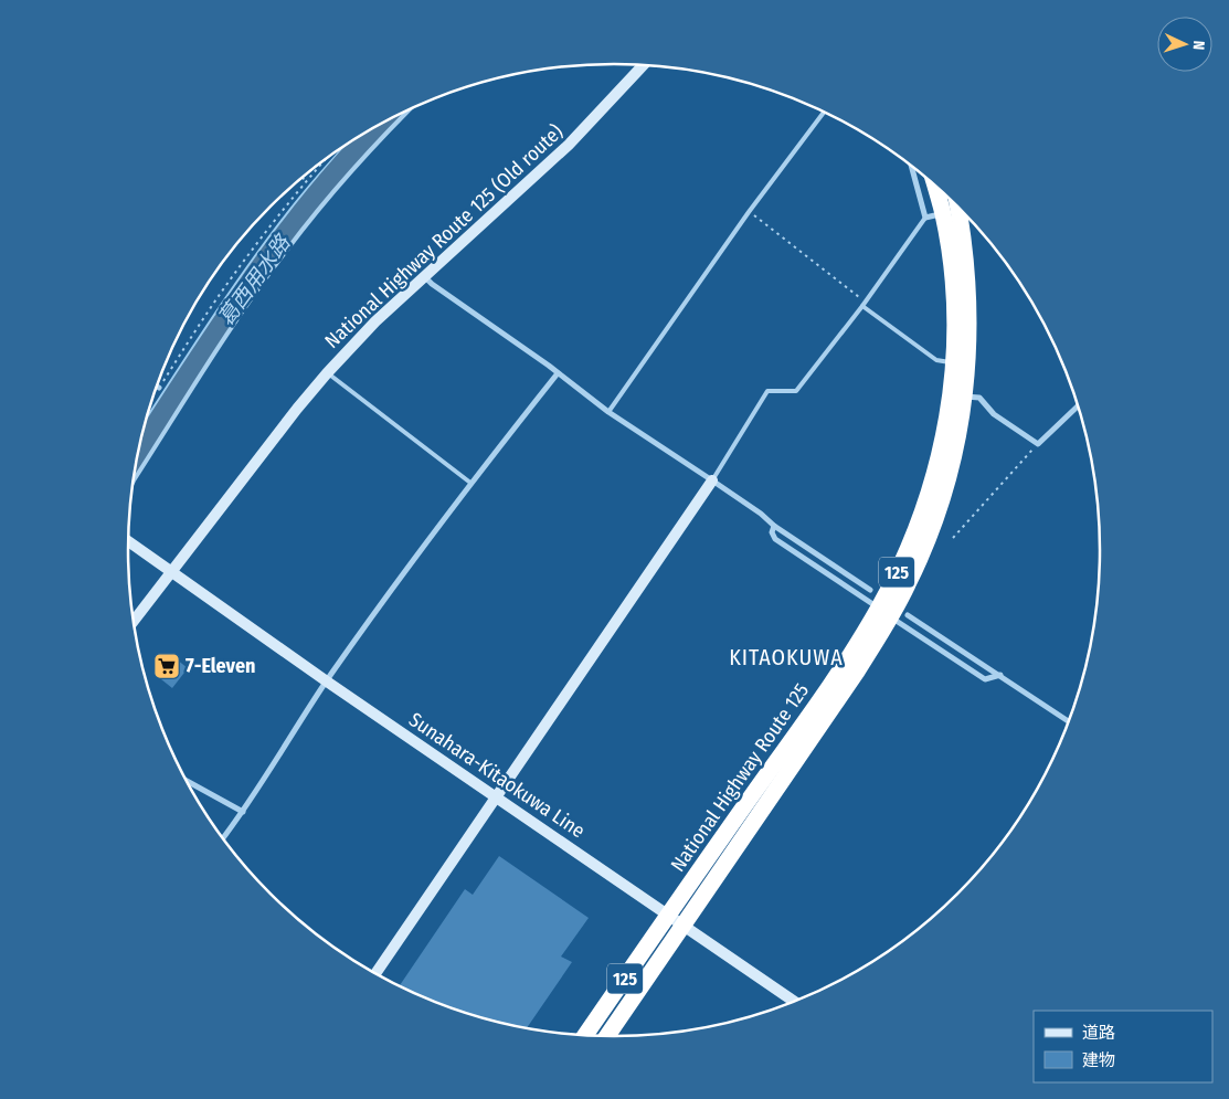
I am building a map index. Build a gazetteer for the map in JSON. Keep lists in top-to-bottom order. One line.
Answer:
{"streets":{"highway":["125","National Highway Route 125"],"street":["National Highway Route 125 (Old route)","Sunahara-Kitaokuwa Line"]},"crossings":[["National Highway Route 125 (Old route)","Sunahara-Kitaokuwa Line"],["Sunahara-Kitaokuwa Line","National Highway Route 125"]],"districts":["KITAOKUWA"],"water":["葛西用水路"],"places":{"supermarket":["7-Eleven"]},"legend":["道路","建物"],"north":"right"}
